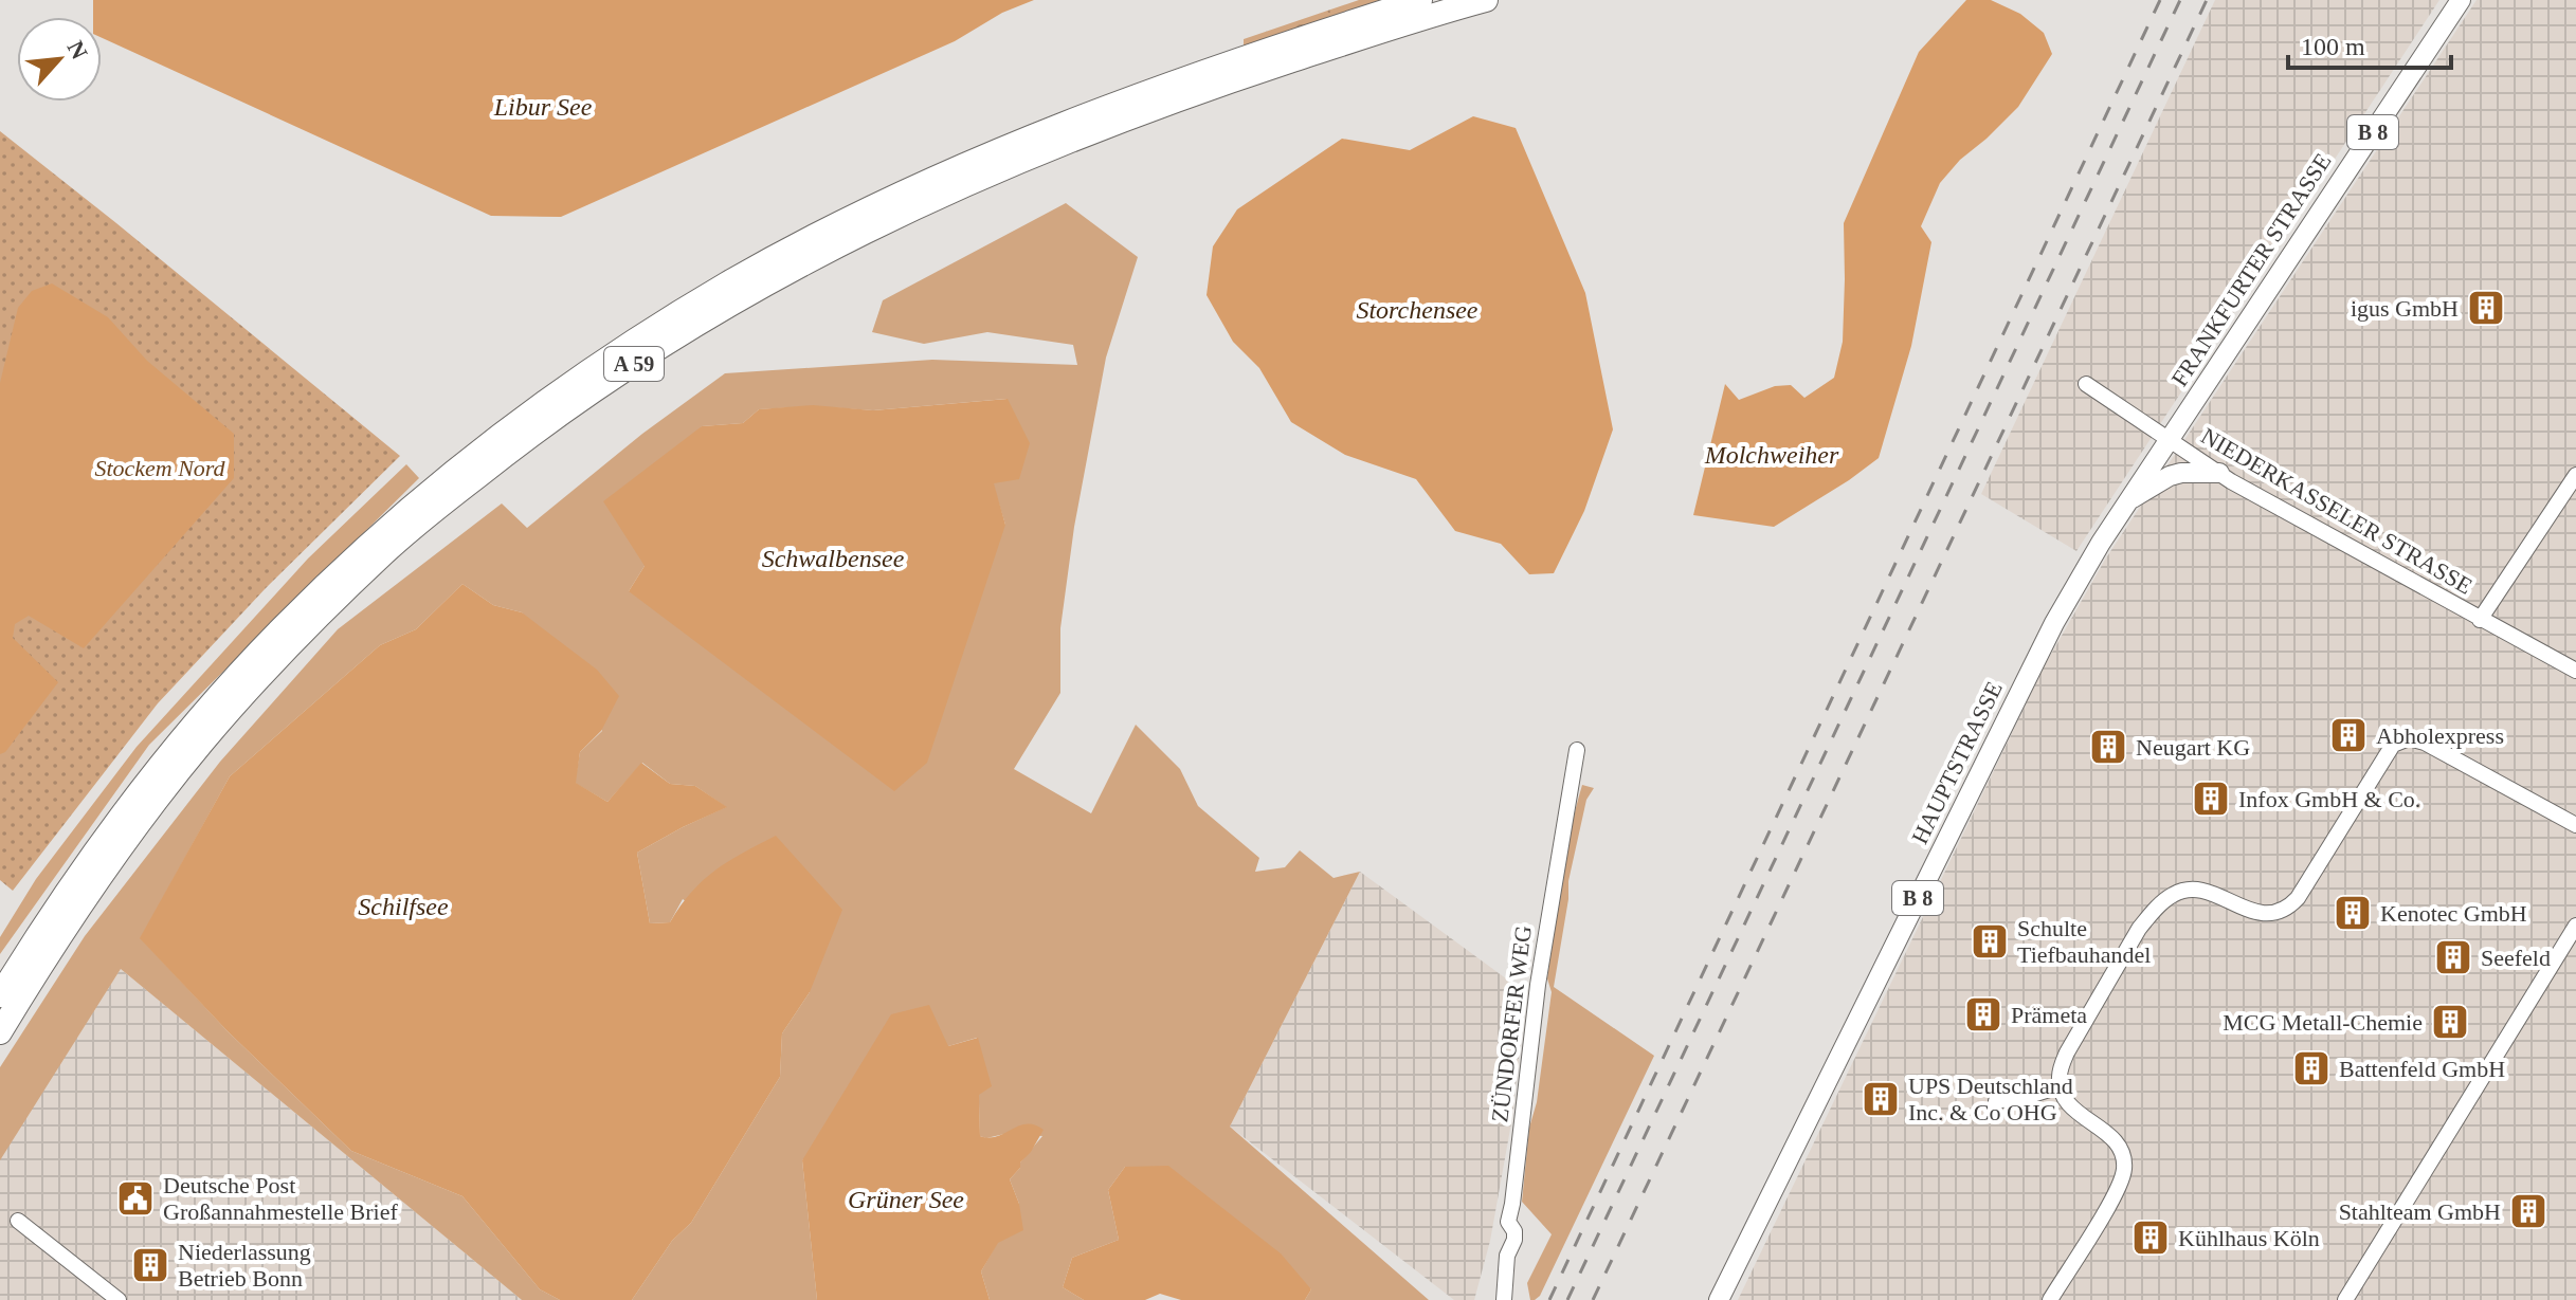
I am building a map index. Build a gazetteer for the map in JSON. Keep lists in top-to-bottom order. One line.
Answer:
{"streets":{"highway":["A 59"],"main road":["B 8","FRANKFURTER STRASSE","HAUPTSTRASSE"],"street":["NIEDERKASSELER STRASSE","ZÜNDORFER WEG"]},"crossings":[["FRANKFURTER STRASSE","NIEDERKASSELER STRASSE"],["FRANKFURTER STRASSE","HAUPTSTRASSE"],["NIEDERKASSELER STRASSE","HAUPTSTRASSE"]],"water":["Libur See","Storchensee","Molchweiher","Schwalbensee","Schilfsee","Grüner See"],"parks":["Stockem Nord"],"places":{"building":["igus GmbH","Abholexpress","Neugart KG","Infox GmbH & Co.","Kenotec GmbH","Schulte Tiefbauhandel","Seefeld","Prämeta","MCG Metall-Chemie","Battenfeld GmbH","UPS Deutschland Inc. & Co OHG","Stahlteam GmbH","Kühlhaus Köln","Niederlassung Betrieb Bonn"],"public building":["Deutsche Post Großannahmestelle Brief"]},"scale_bar":"100 m","north":"top right"}
